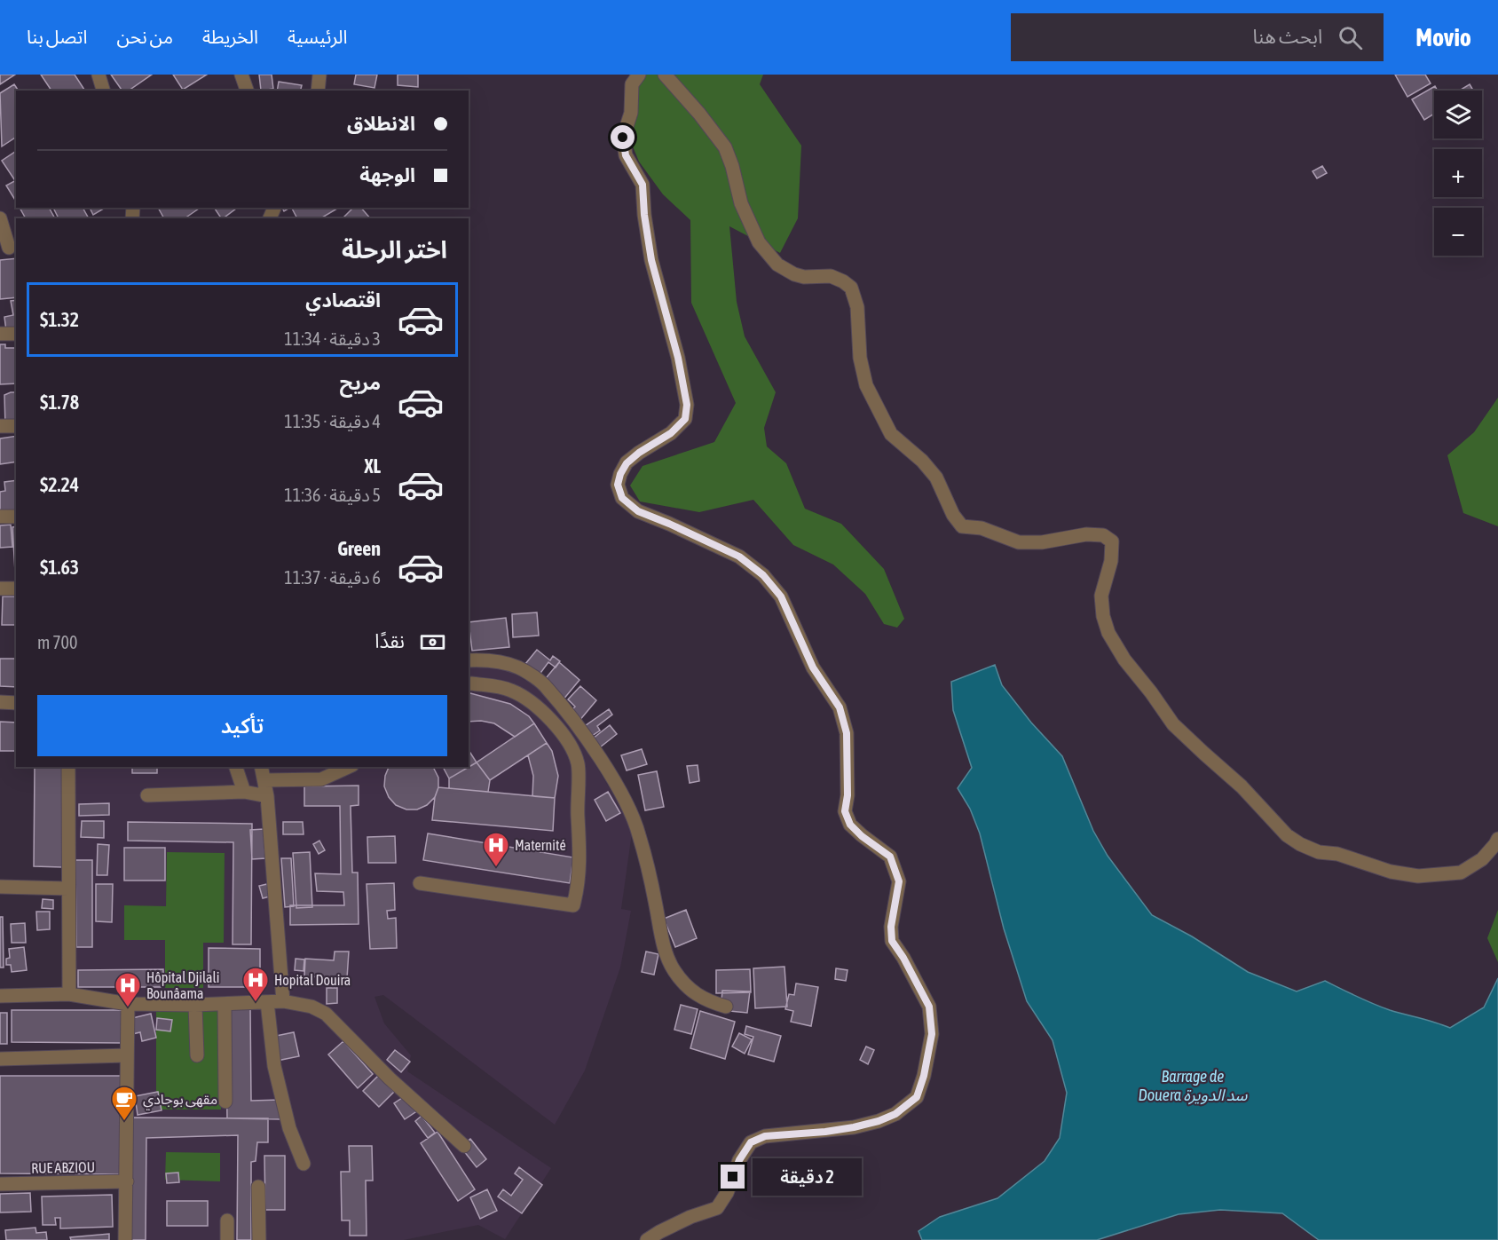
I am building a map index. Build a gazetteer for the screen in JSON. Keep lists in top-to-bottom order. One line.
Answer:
{"streets":{"street":["RUE ABZIOU"]},"water":["Barrage de Douera سد الدويرة"],"places":{"hospital":["Maternité","Hopital Douira","Hôpital Djilali Bounâama"],"cafe":["مقهى بوجادي"]},"page":{"header":"Movio","search":"ابحث هنا","nav":["الرئيسية","الخريطة","من نحن","اتصل بنا"],"map_buttons":["+","−"],"banner":["الانطلاق","الوجهة"],"heading":"اختر الرحلة","list":[{"name":"اقتصادي","note":"3 دقيقة · 11:34","value":"$1.32"},{"name":"مريح","note":"4 دقيقة · 11:35","value":"$1.78"},{"name":"XL","note":"5 دقيقة · 11:36","value":"$2.24"},{"name":"Green","note":"6 دقيقة · 11:37","value":"$1.63"}],"pay":["نقدًا","700 m"],"buttons":"تأكيد","bubble":"2 دقيقة"}}
